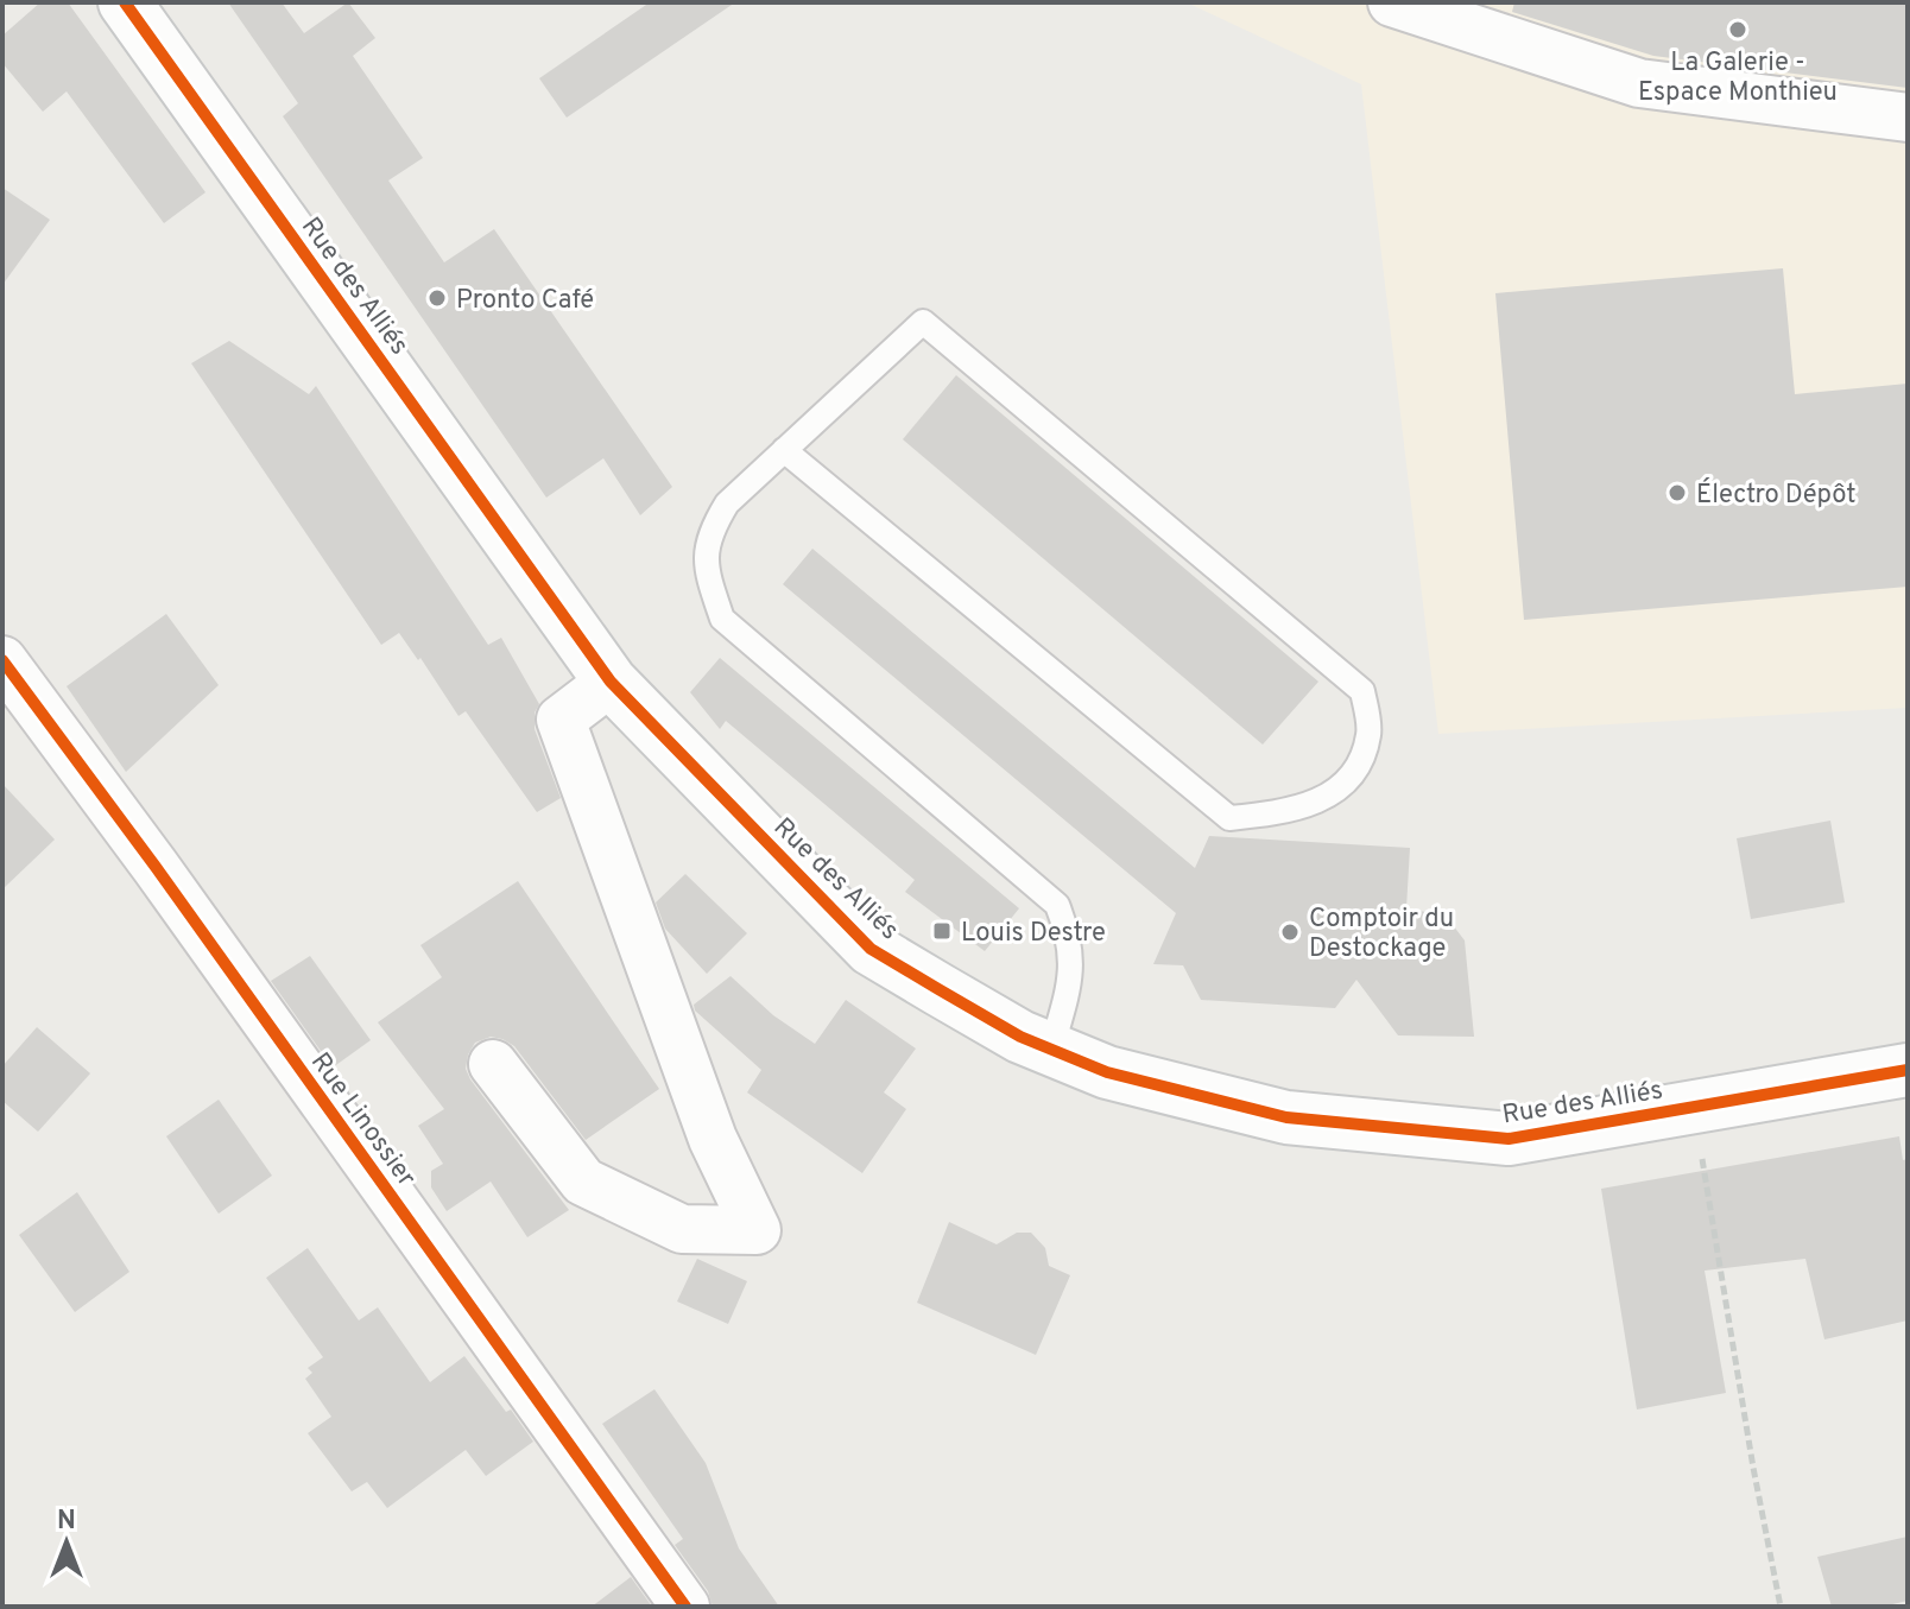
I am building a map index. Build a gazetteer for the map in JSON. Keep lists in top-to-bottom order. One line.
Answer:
{"streets":{"street":["Rue des Alliés","Rue Linossier"]},"places":{"other":["La Galerie - Espace Monthieu","Pronto Café","Électro Dépôt","Comptoir du Destockage"],"transit":["Louis Destre"]},"north":"top"}
